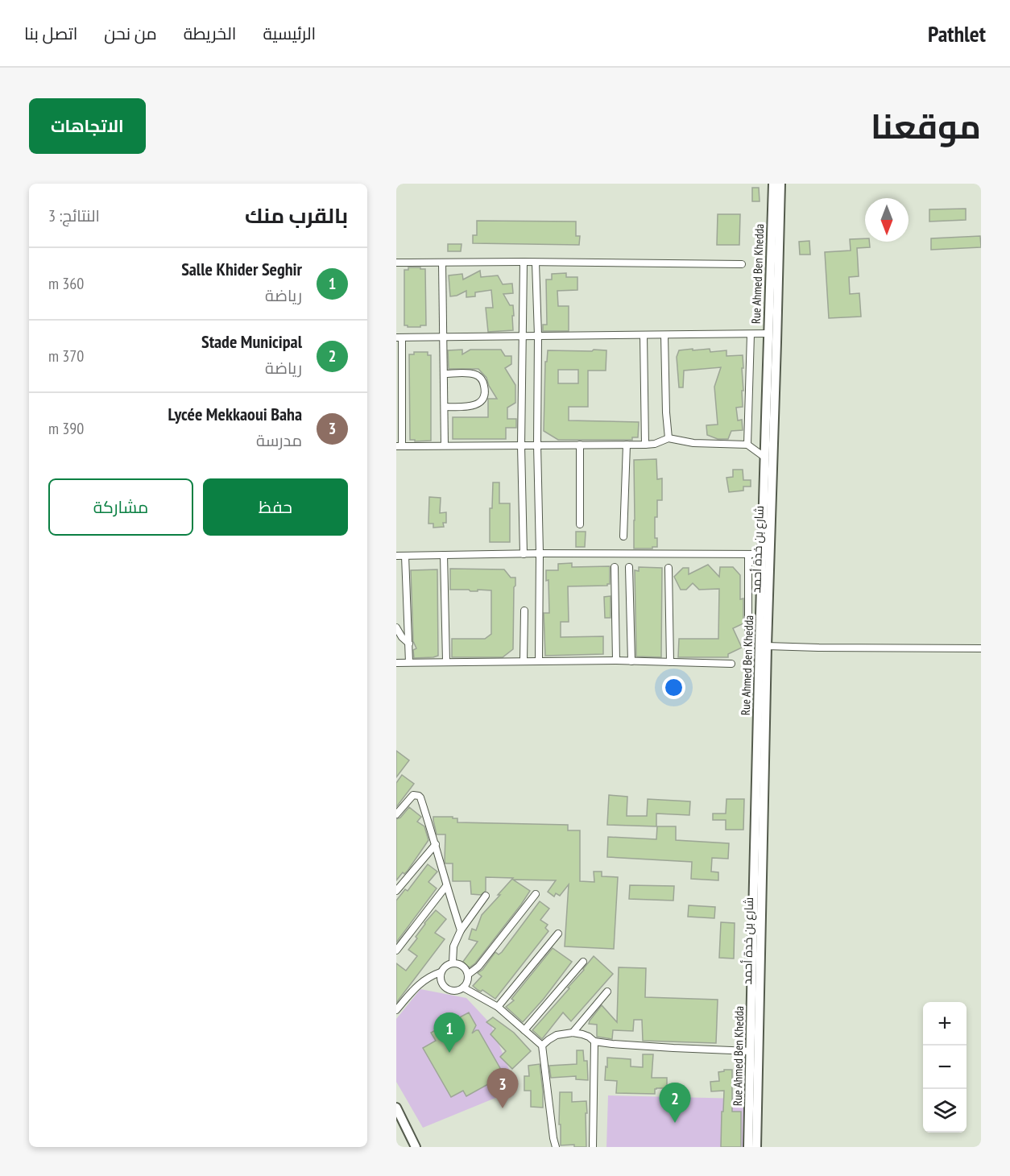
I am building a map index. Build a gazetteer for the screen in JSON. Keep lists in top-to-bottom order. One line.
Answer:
{"streets":{"main road":["Rue Ahmed Ben Khedda","شارع بن خدة أحمد"]},"north":"bottom","page":{"header":"Pathlet","nav":["الرئيسية","الخريطة","من نحن","اتصل بنا"],"title":"موقعنا","buttons":["الاتجاهات",["حفظ","مشاركة"]],"heading":["بالقرب منك","النتائج: 3"],"list":[{"mark":"1","name":"Salle Khider Seghir","note":"رياضة","value":"360 m"},{"mark":"2","name":"Stade Municipal","note":"رياضة","value":"370 m"},{"mark":"3","name":"Lycée Mekkaoui Baha","note":"مدرسة","value":"390 m"}],"map_buttons":["+","−"],"pins":["1","3","2"]}}
